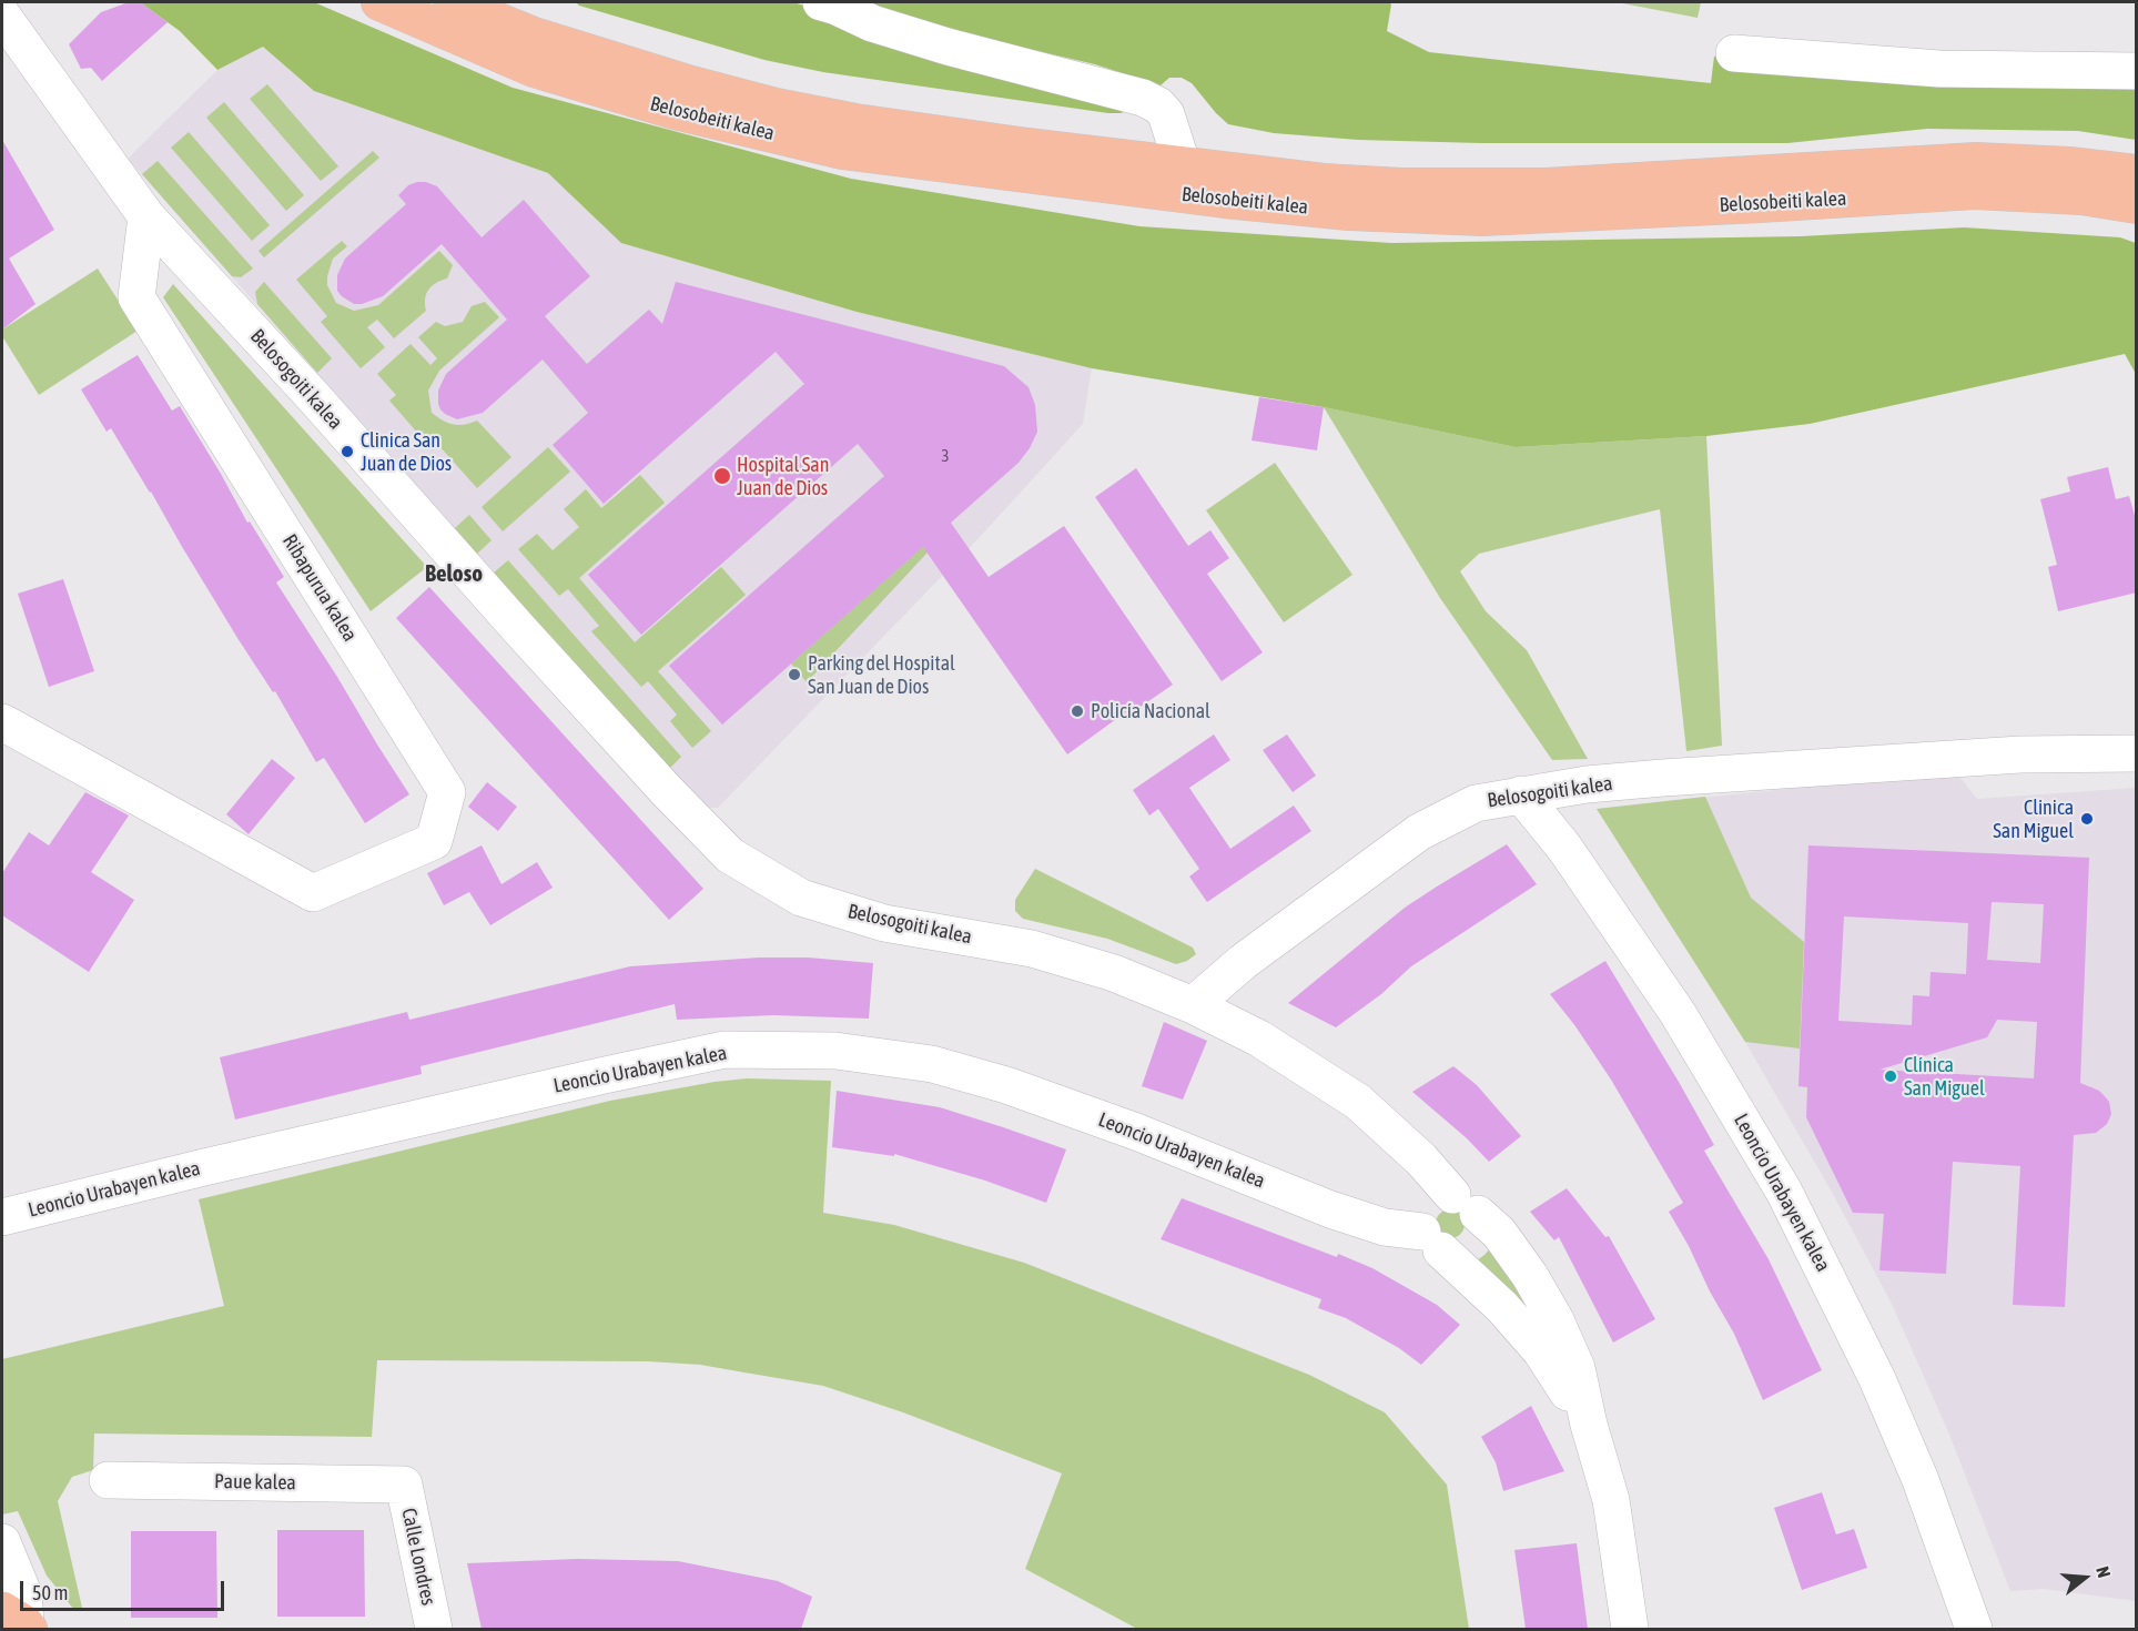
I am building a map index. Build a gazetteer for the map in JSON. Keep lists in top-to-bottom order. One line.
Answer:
{"streets":{"main road":["Belosobeiti kalea"],"street":["Belosogoiti kalea","Ribapurua kalea","Leoncio Urabayen kalea","Paue kalea","Calle Londres"]},"crossings":[["Belosogoiti kalea","Ribapurua kalea"],["Belosogoiti kalea","Leoncio Urabayen kalea"],["Paue kalea","Calle Londres"]],"districts":["Beloso"],"places":["Clinica San Juan de Dios","Hospital San Juan de Dios","Parking del Hospital San Juan de Dios","Policía Nacional","Clinica San Miguel","Clínica San Miguel"],"house_numbers":["3"],"scale_bar":"50 m","north":"right"}
